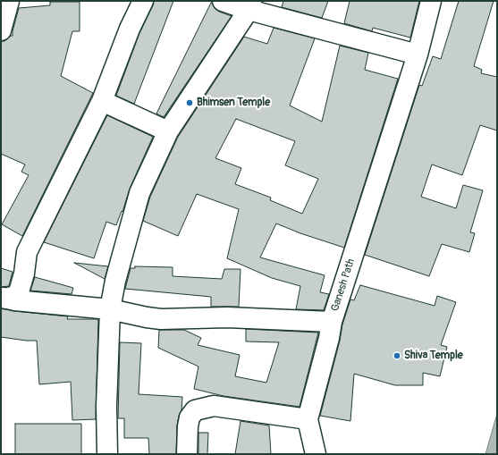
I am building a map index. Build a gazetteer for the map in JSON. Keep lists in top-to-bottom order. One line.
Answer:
{"streets":{"street":["Ganesh Path"]},"places":["Bhimsen Temple","Shiva Temple"]}
